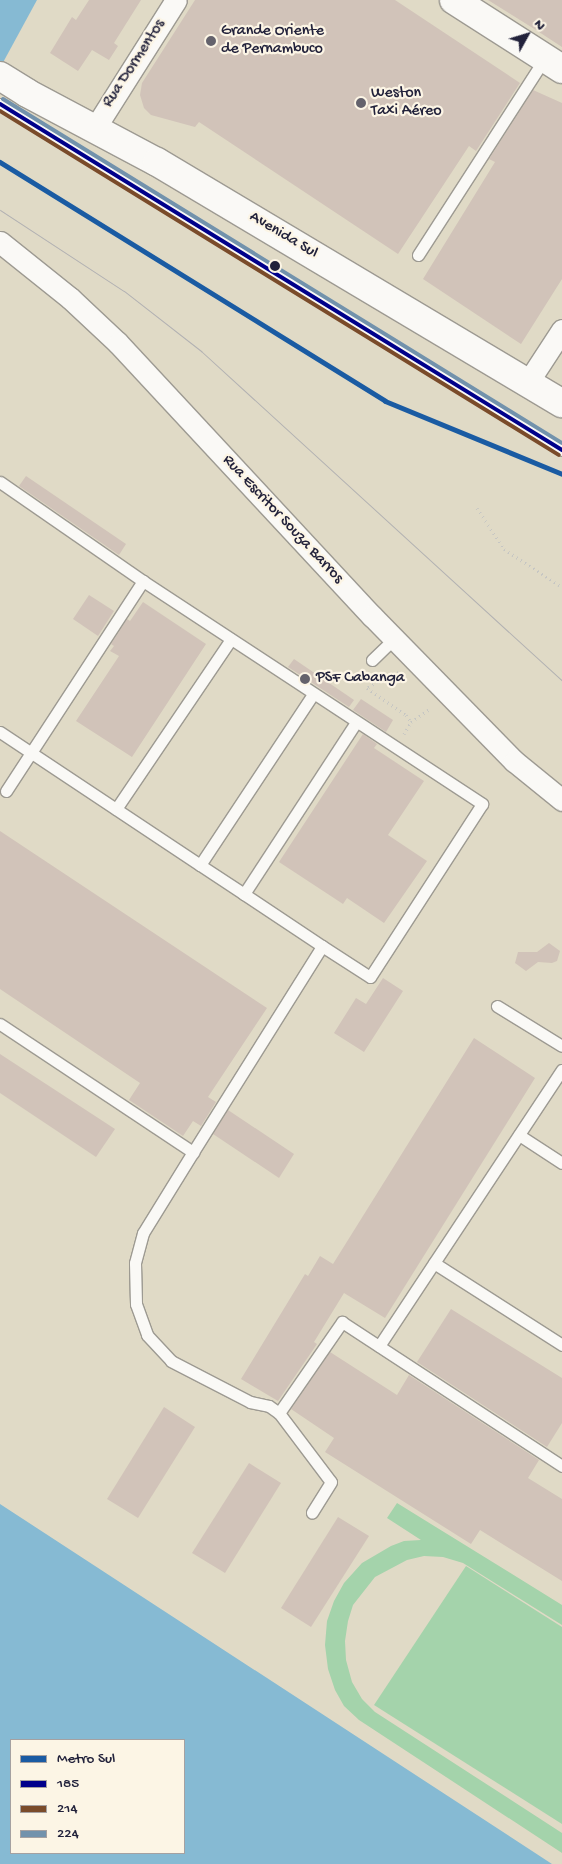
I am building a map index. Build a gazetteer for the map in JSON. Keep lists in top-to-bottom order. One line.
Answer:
{"streets":{"highway":["Avenida Sul"],"street":["Rua Dormentos","Rua Escritor Souza Barros"]},"crossings":[["Rua Dormentos","Avenida Sul"]],"places":["Grande Oriente de Pernambuco","Weston Taxi Aéreo","PSF Cabanga"],"lines":["transit line 224","transit line 185","transit line 214","metro line Sul"],"legend":["Metro Sul","185","214","224"],"north":"top right"}
